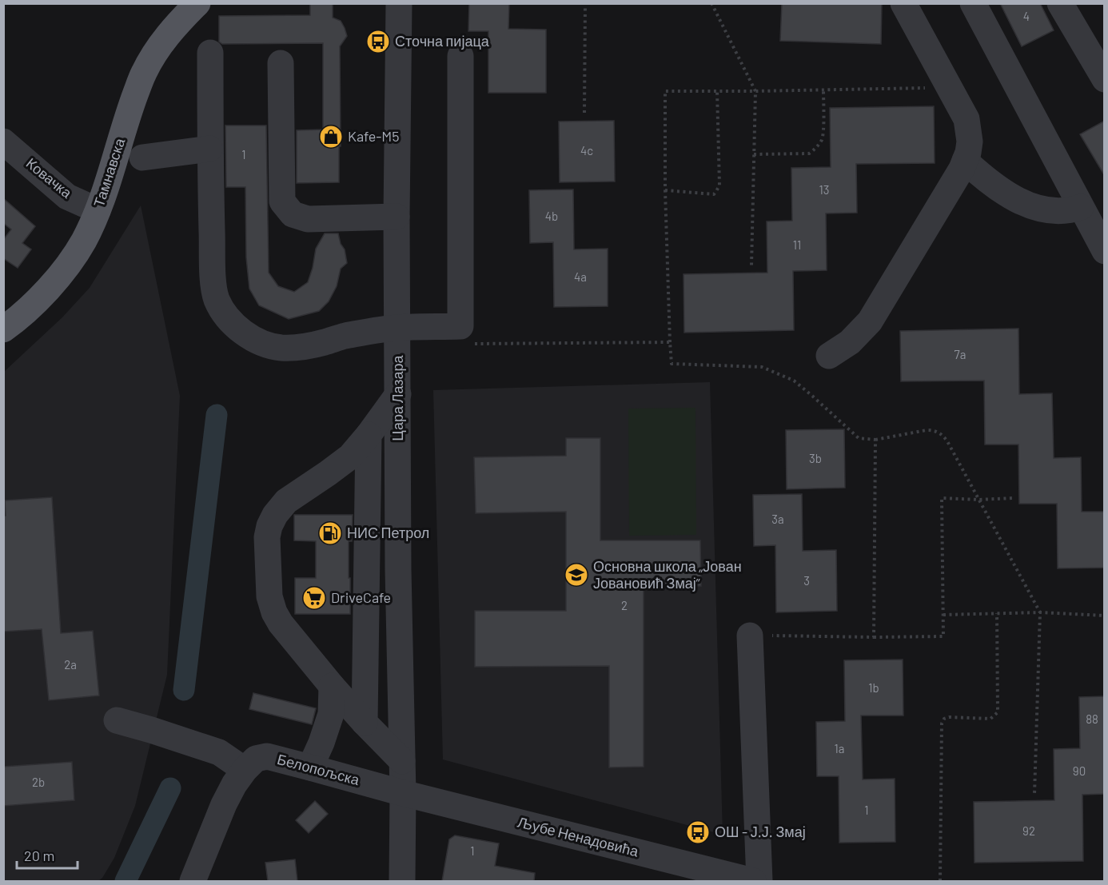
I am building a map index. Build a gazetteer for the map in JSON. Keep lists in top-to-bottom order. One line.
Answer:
{"streets":{"main road":["Тамнавска"],"street":["Ковачка","Цара Лазара","Белопољска","Љубе Ненадовића"]},"crossings":[["Тамнавска","Ковачка"],["Цара Лазара","Белопољска"],["Цара Лазара","Љубе Ненадовића"],["Белопољска","Љубе Ненадовића"]],"places":{"bus stop":["Сточна пијаца","ОШ - Ј.Ј. Змај"],"shop":["Kafe-M5"],"fuel station":["НИС Петрол"],"school or university":["Основна школа „Јован Јовановић Змај”"],"supermarket":["DriveCafe"]},"house_numbers":["4","4c","1","13","4b","11","4a","7a","3b","3a","3","2","2a","1b","88","1a","90","2b","1","92","1"],"scale_bar":"20 m"}
